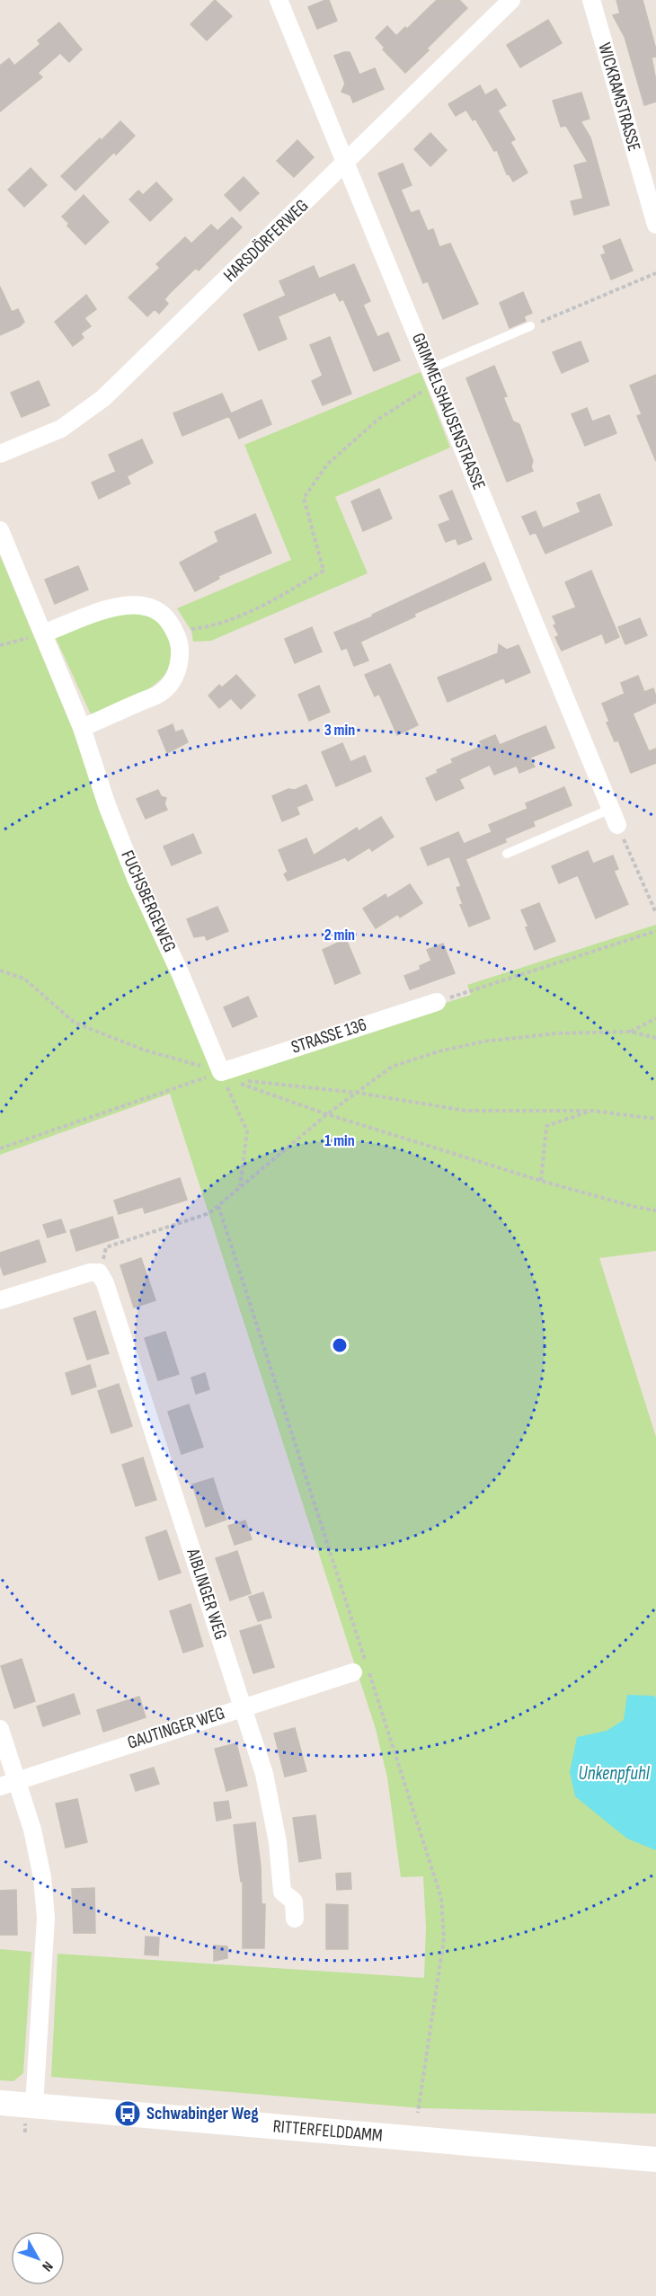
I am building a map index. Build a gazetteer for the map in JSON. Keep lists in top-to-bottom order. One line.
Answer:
{"streets":{"main road":["RITTERFELDDAMM"],"street":["WICKRAMSTRASSE","HARSDÖRFERWEG","GRIMMELSHAUSENSTRASSE","FUCHSBERGEWEG","STRASSE 136","AIBLINGER WEG","GAUTINGER WEG"]},"crossings":[["HARSDÖRFERWEG","GRIMMELSHAUSENSTRASSE"],["FUCHSBERGEWEG","STRASSE 136"],["AIBLINGER WEG","GAUTINGER WEG"]],"water":["Unkenpfuhl"],"places":{"bus stop":["Schwabinger Weg"]},"north":"bottom right","rings":["3 min","2 min","1 min"]}
